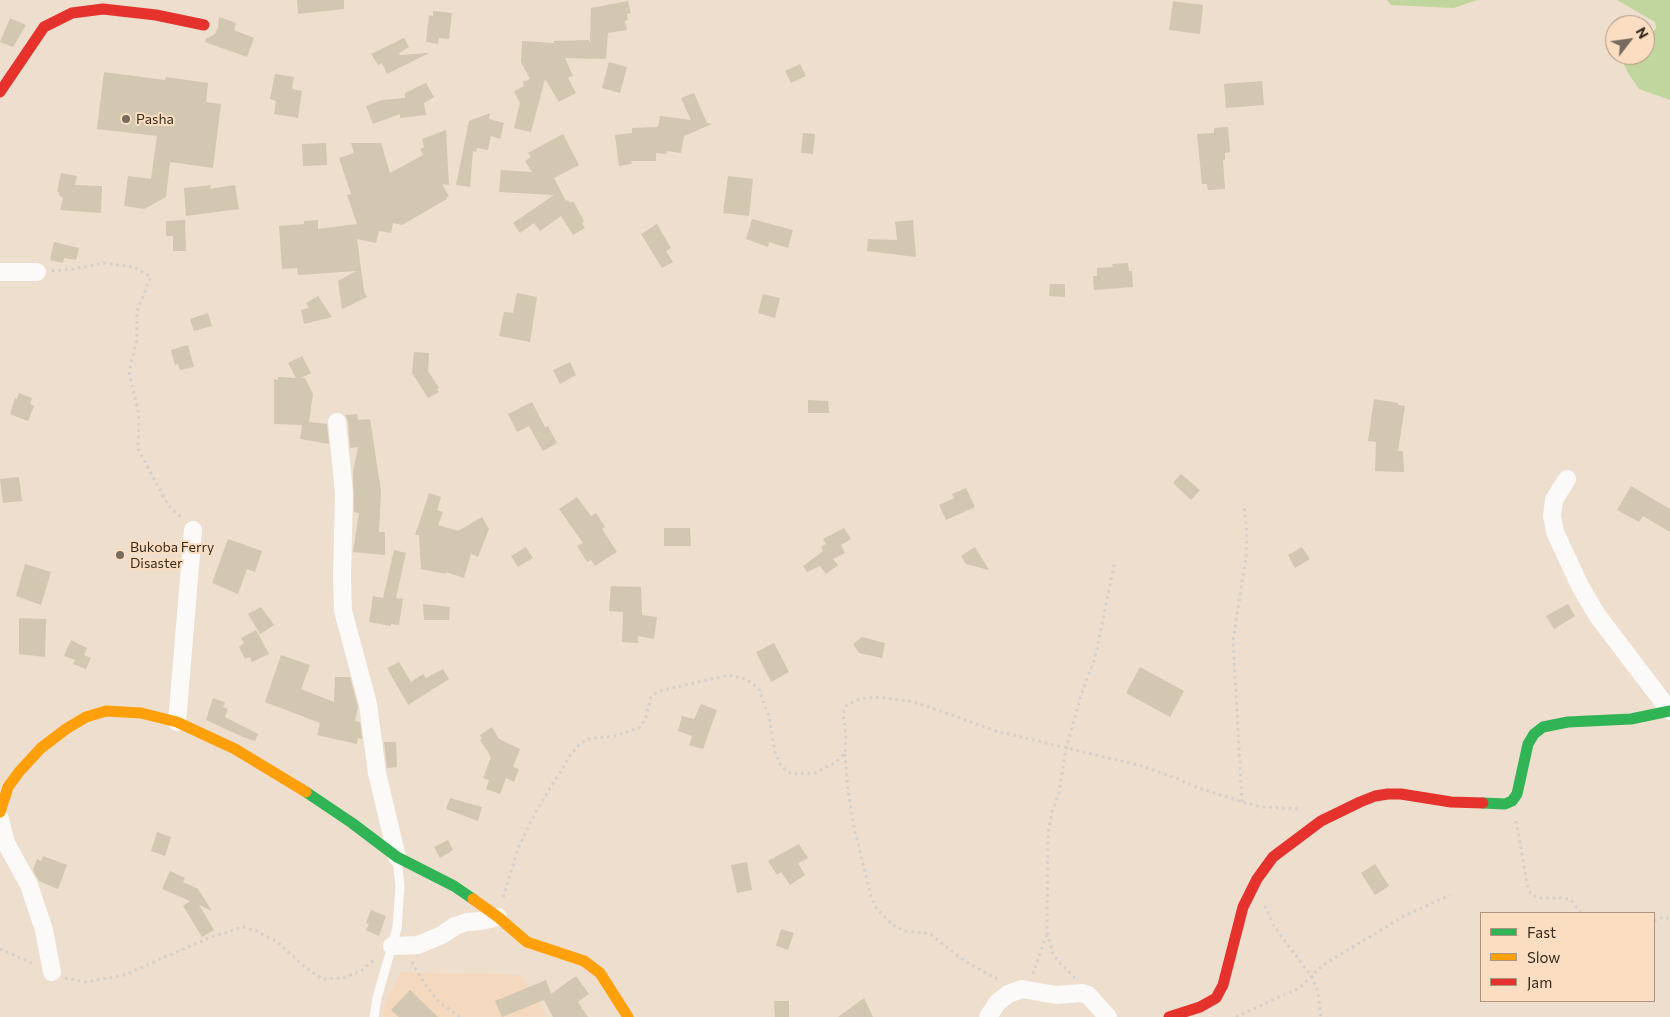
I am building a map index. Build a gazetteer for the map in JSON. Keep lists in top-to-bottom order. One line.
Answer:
{"places":["Pasha","Bukoba Ferry Disaster"],"legend":["Fast","Slow","Jam"],"north":"top right"}
